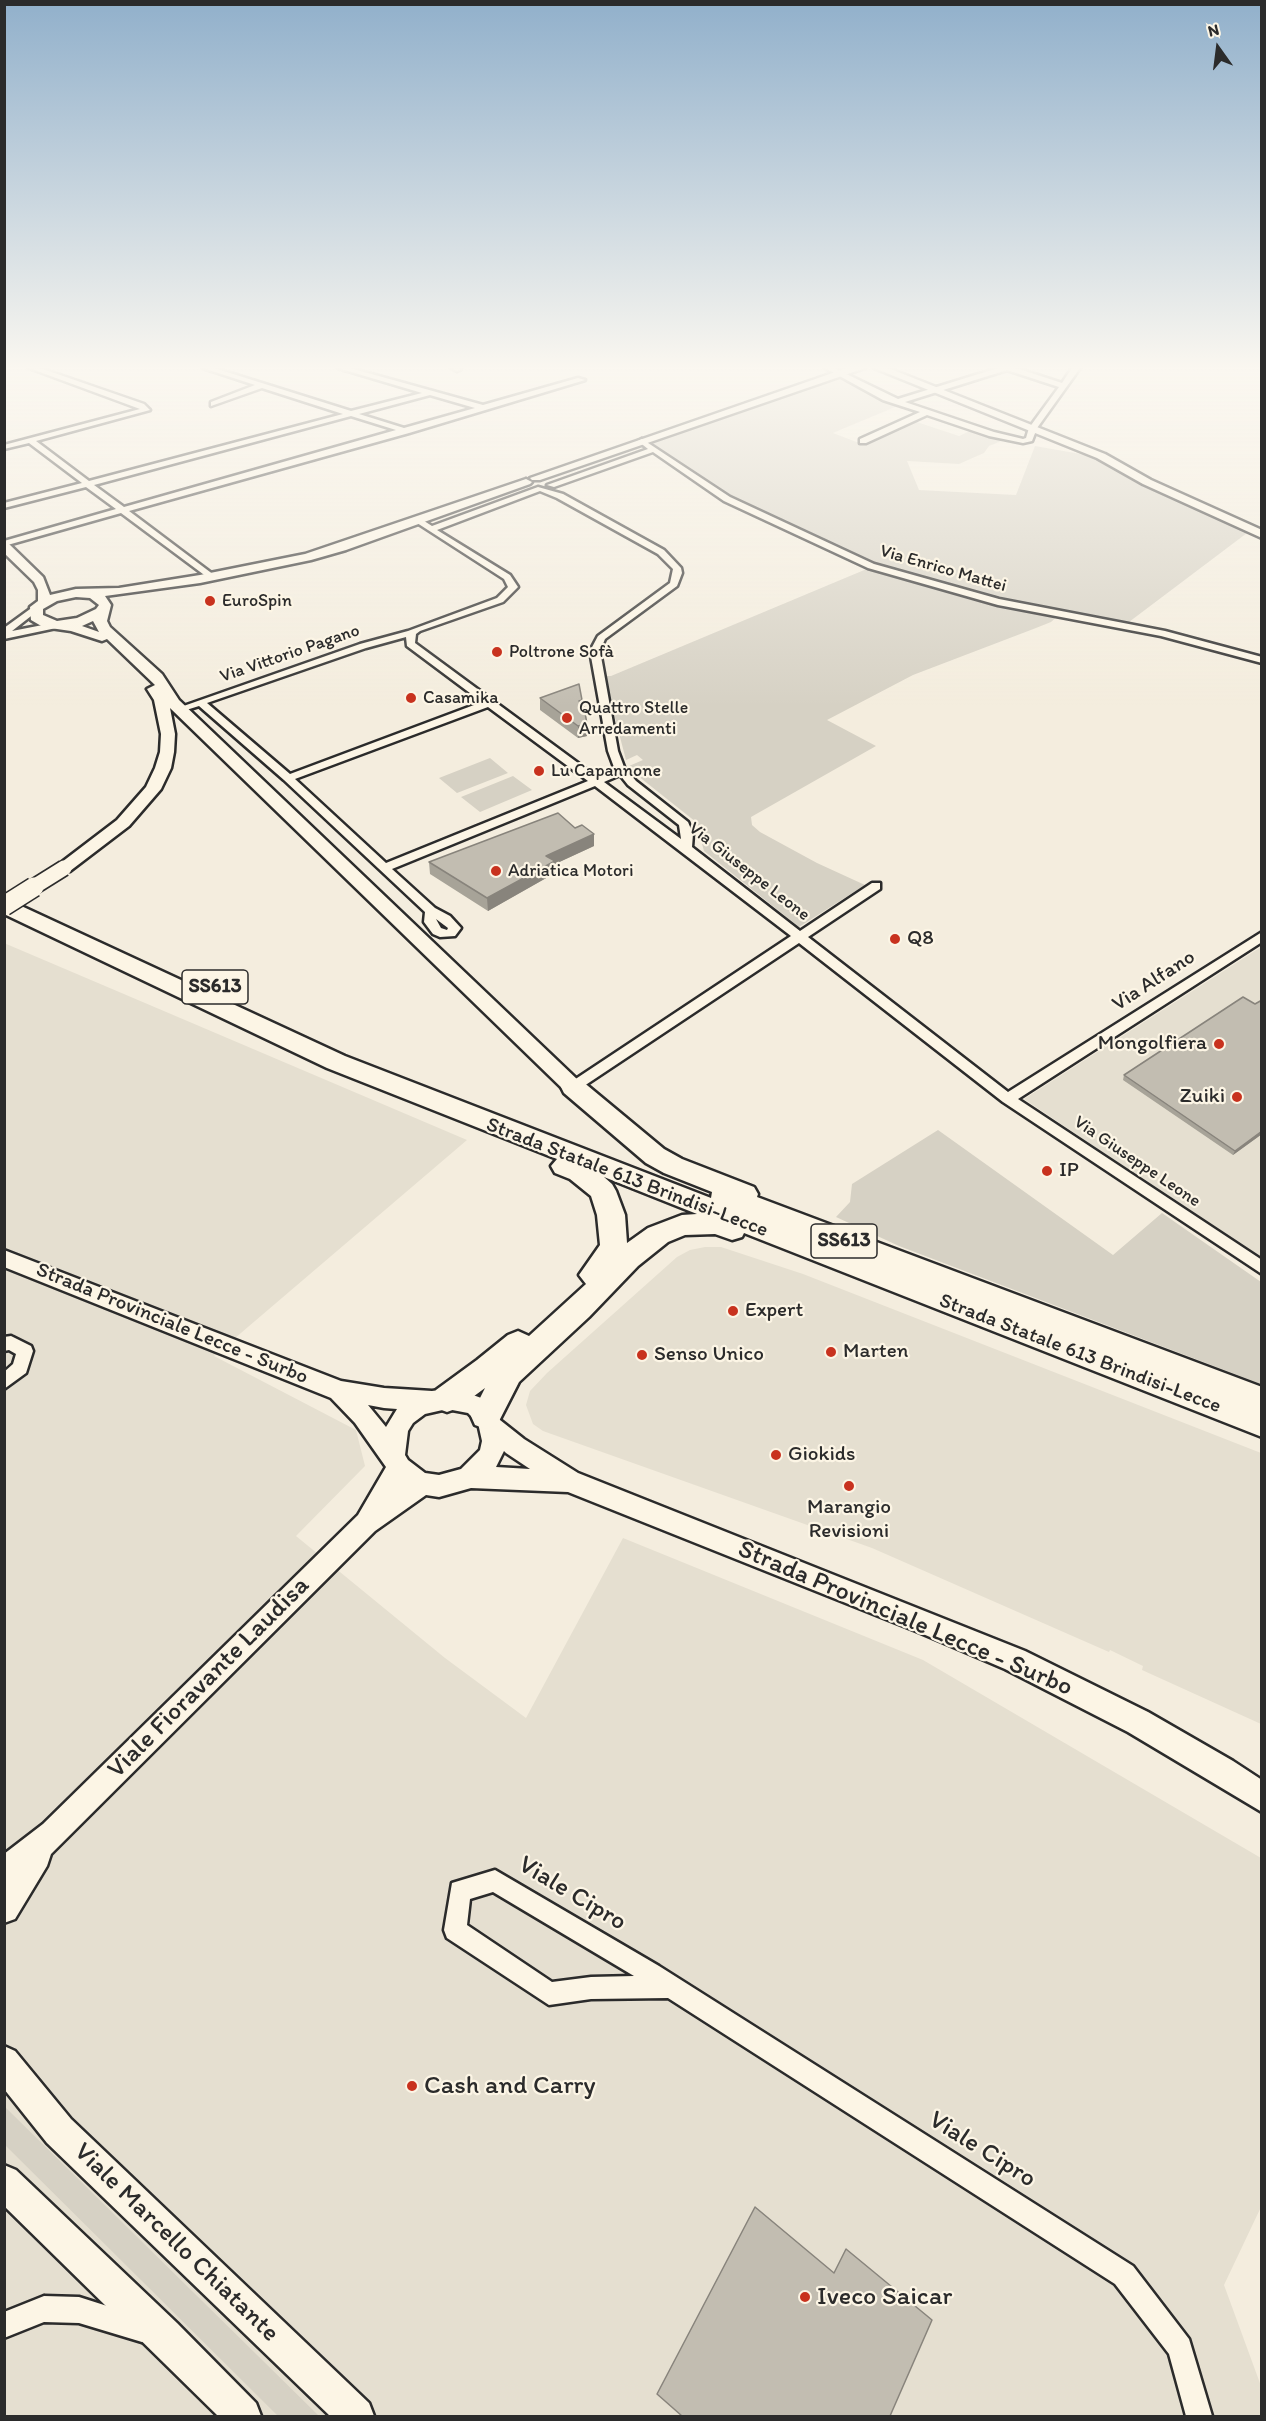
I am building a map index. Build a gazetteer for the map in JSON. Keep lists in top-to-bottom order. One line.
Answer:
{"streets":{"highway":["SS613","Strada Statale 613 Brindisi-Lecce"],"street":["Via Enrico Mattei","Via Vittorio Pagano","Via Giuseppe Leone","Via Alfano","Strada Provinciale Lecce - Surbo","Viale Fioravante Laudisa","Viale Cipro","Viale Marcello Chiatante"]},"crossings":[["Via Vittorio Pagano","Via Giuseppe Leone"],["Via Giuseppe Leone","Via Alfano"],["Strada Provinciale Lecce - Surbo","Viale Fioravante Laudisa"]],"places":["EuroSpin","Poltrone Sofà","Casamika","Quattro Stelle Arredamenti","Lu Capannone","Adriatica Motori","Q8","Mongolfiera","Zuiki","IP","Expert","Marten","Senso Unico","Giokids","Marangio Revisioni","Cash and Carry","Iveco Saicar"],"north":"top"}
